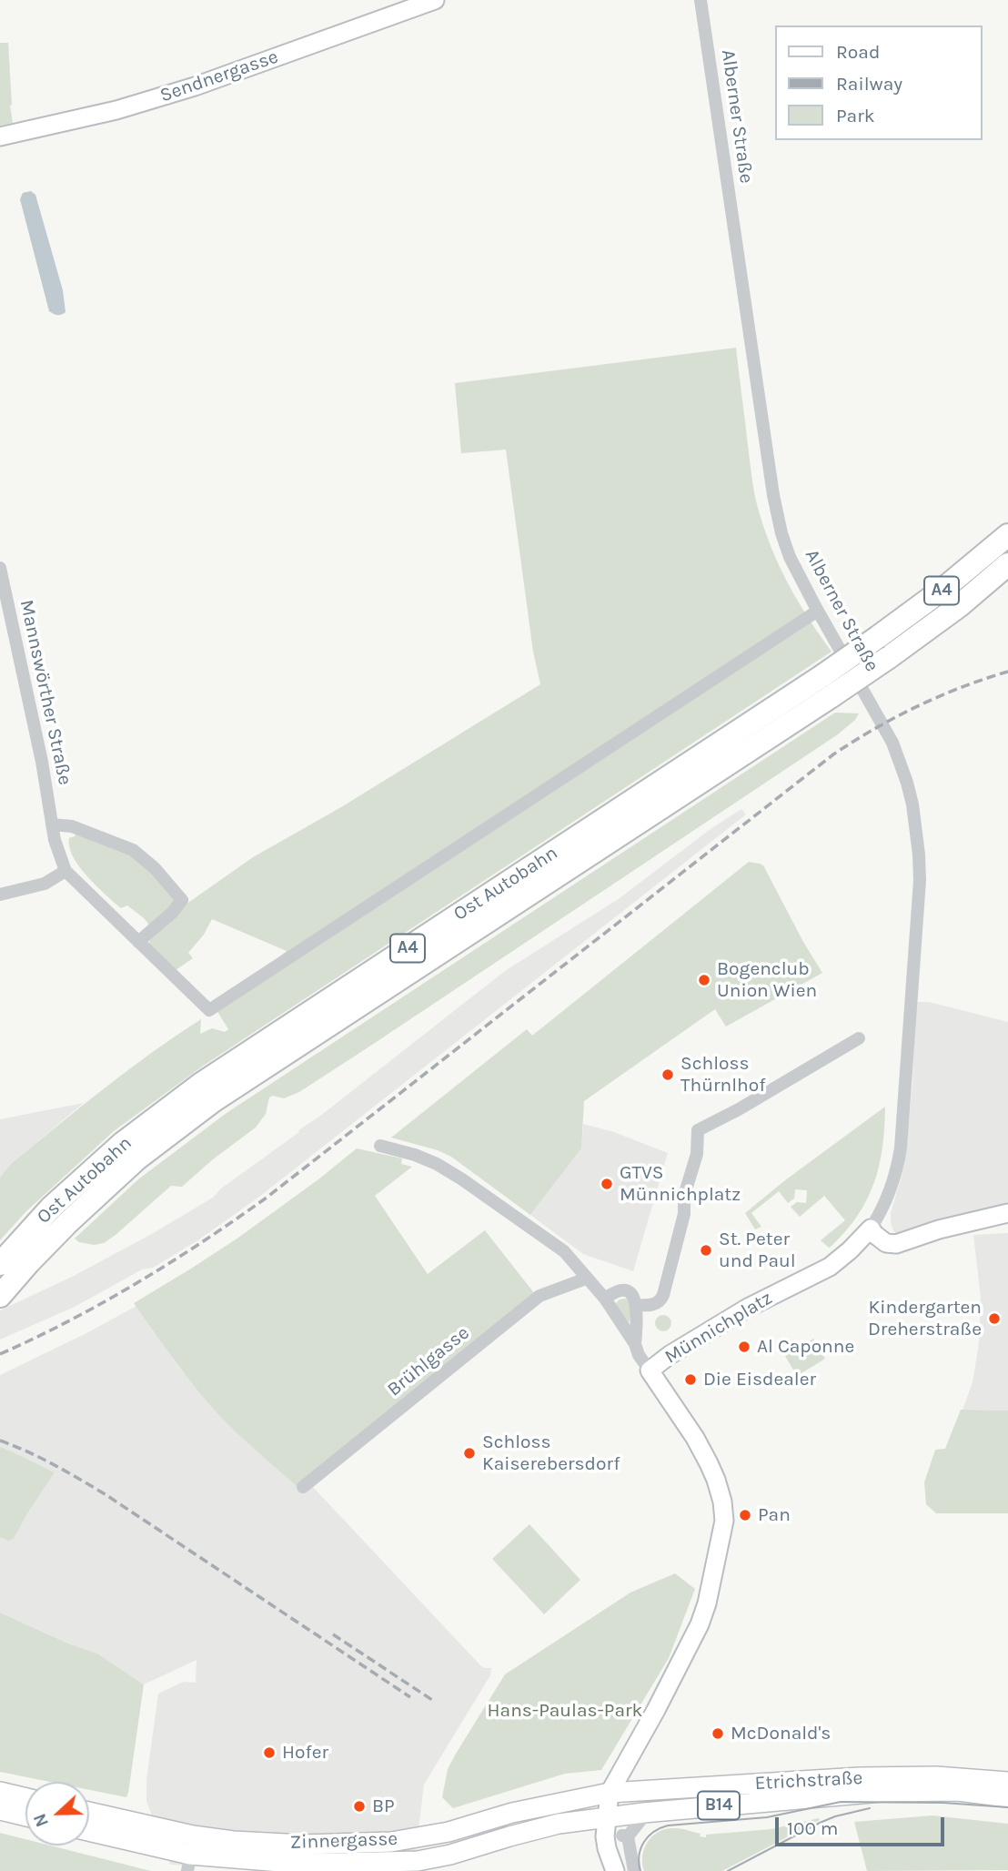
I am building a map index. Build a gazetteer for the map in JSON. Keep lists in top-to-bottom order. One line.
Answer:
{"streets":{"highway":["A4","Ost Autobahn"],"main road":["Etrichstraße","B14","Zinnergasse"],"street":["Sendnergasse","Alberner Straße","Mannswörther Straße","Münnichplatz","Brühlgasse"]},"crossings":[["Alberner Straße","Mannswörther Straße"],["Alberner Straße","Münnichplatz"],["Etrichstraße","Zinnergasse"]],"parks":["Hans-Paulas-Park"],"places":["Bogenclub Union Wien","Schloss Thürnlhof","GTVS Münnichplatz","St. Peter und Paul","Kindergarten Dreherstraße","Al Caponne","Die Eisdealer","Schloss Kaiserebersdorf","Pan","McDonald's","Hofer","BP"],"legend":["Road","Railway","Park"],"scale_bar":"100 m","north":"left"}
